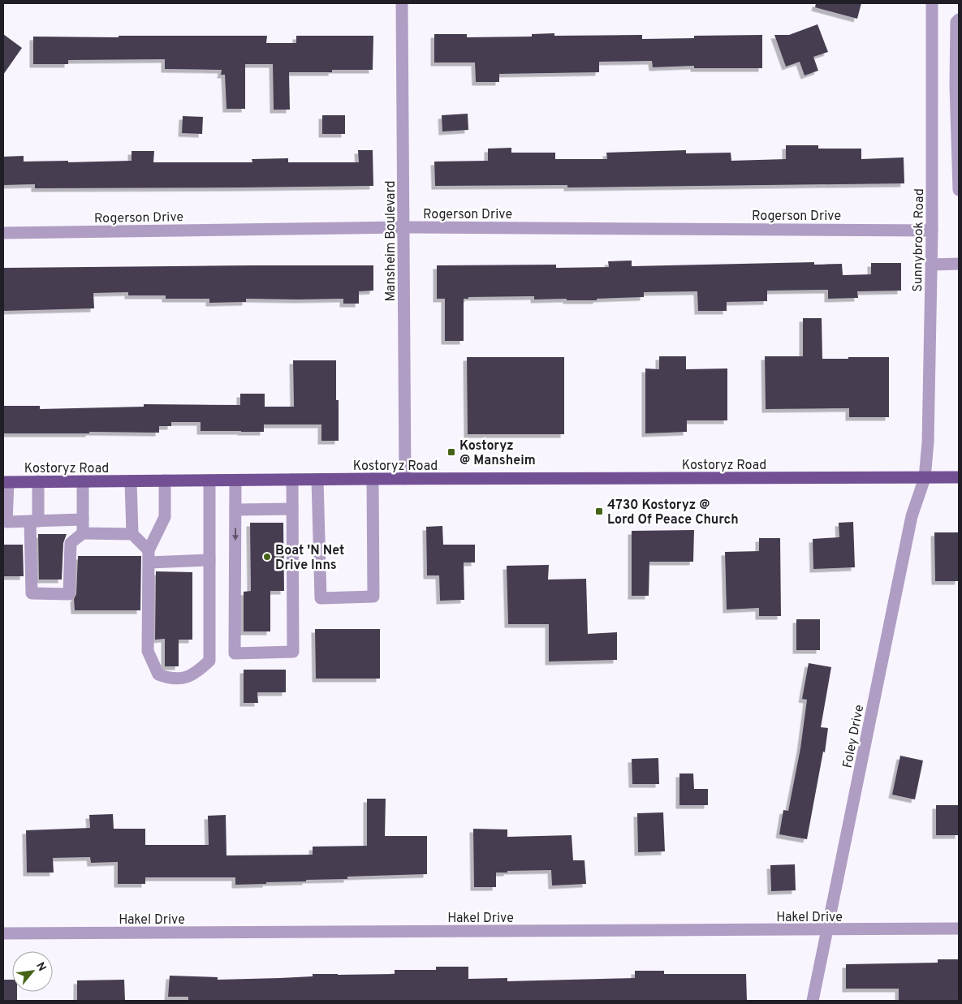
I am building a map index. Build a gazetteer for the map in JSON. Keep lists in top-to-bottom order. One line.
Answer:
{"streets":{"main road":["Kostoryz Road"],"street":["Rogerson Drive","Sunnybrook Road","Mansheim Boulevard","Foley Drive","Hakel Drive"]},"crossings":[["Rogerson Drive","Sunnybrook Road"],["Rogerson Drive","Mansheim Boulevard"],["Sunnybrook Road","Kostoryz Road"],["Sunnybrook Road","Foley Drive"],["Mansheim Boulevard","Kostoryz Road"],["Kostoryz Road","Foley Drive"],["Foley Drive","Hakel Drive"]],"places":{"transit":["Kostoryz @ Mansheim","4730 Kostoryz @ Lord Of Peace Church"],"other":["Boat 'N Net Drive Inns"]},"north":"top right"}
